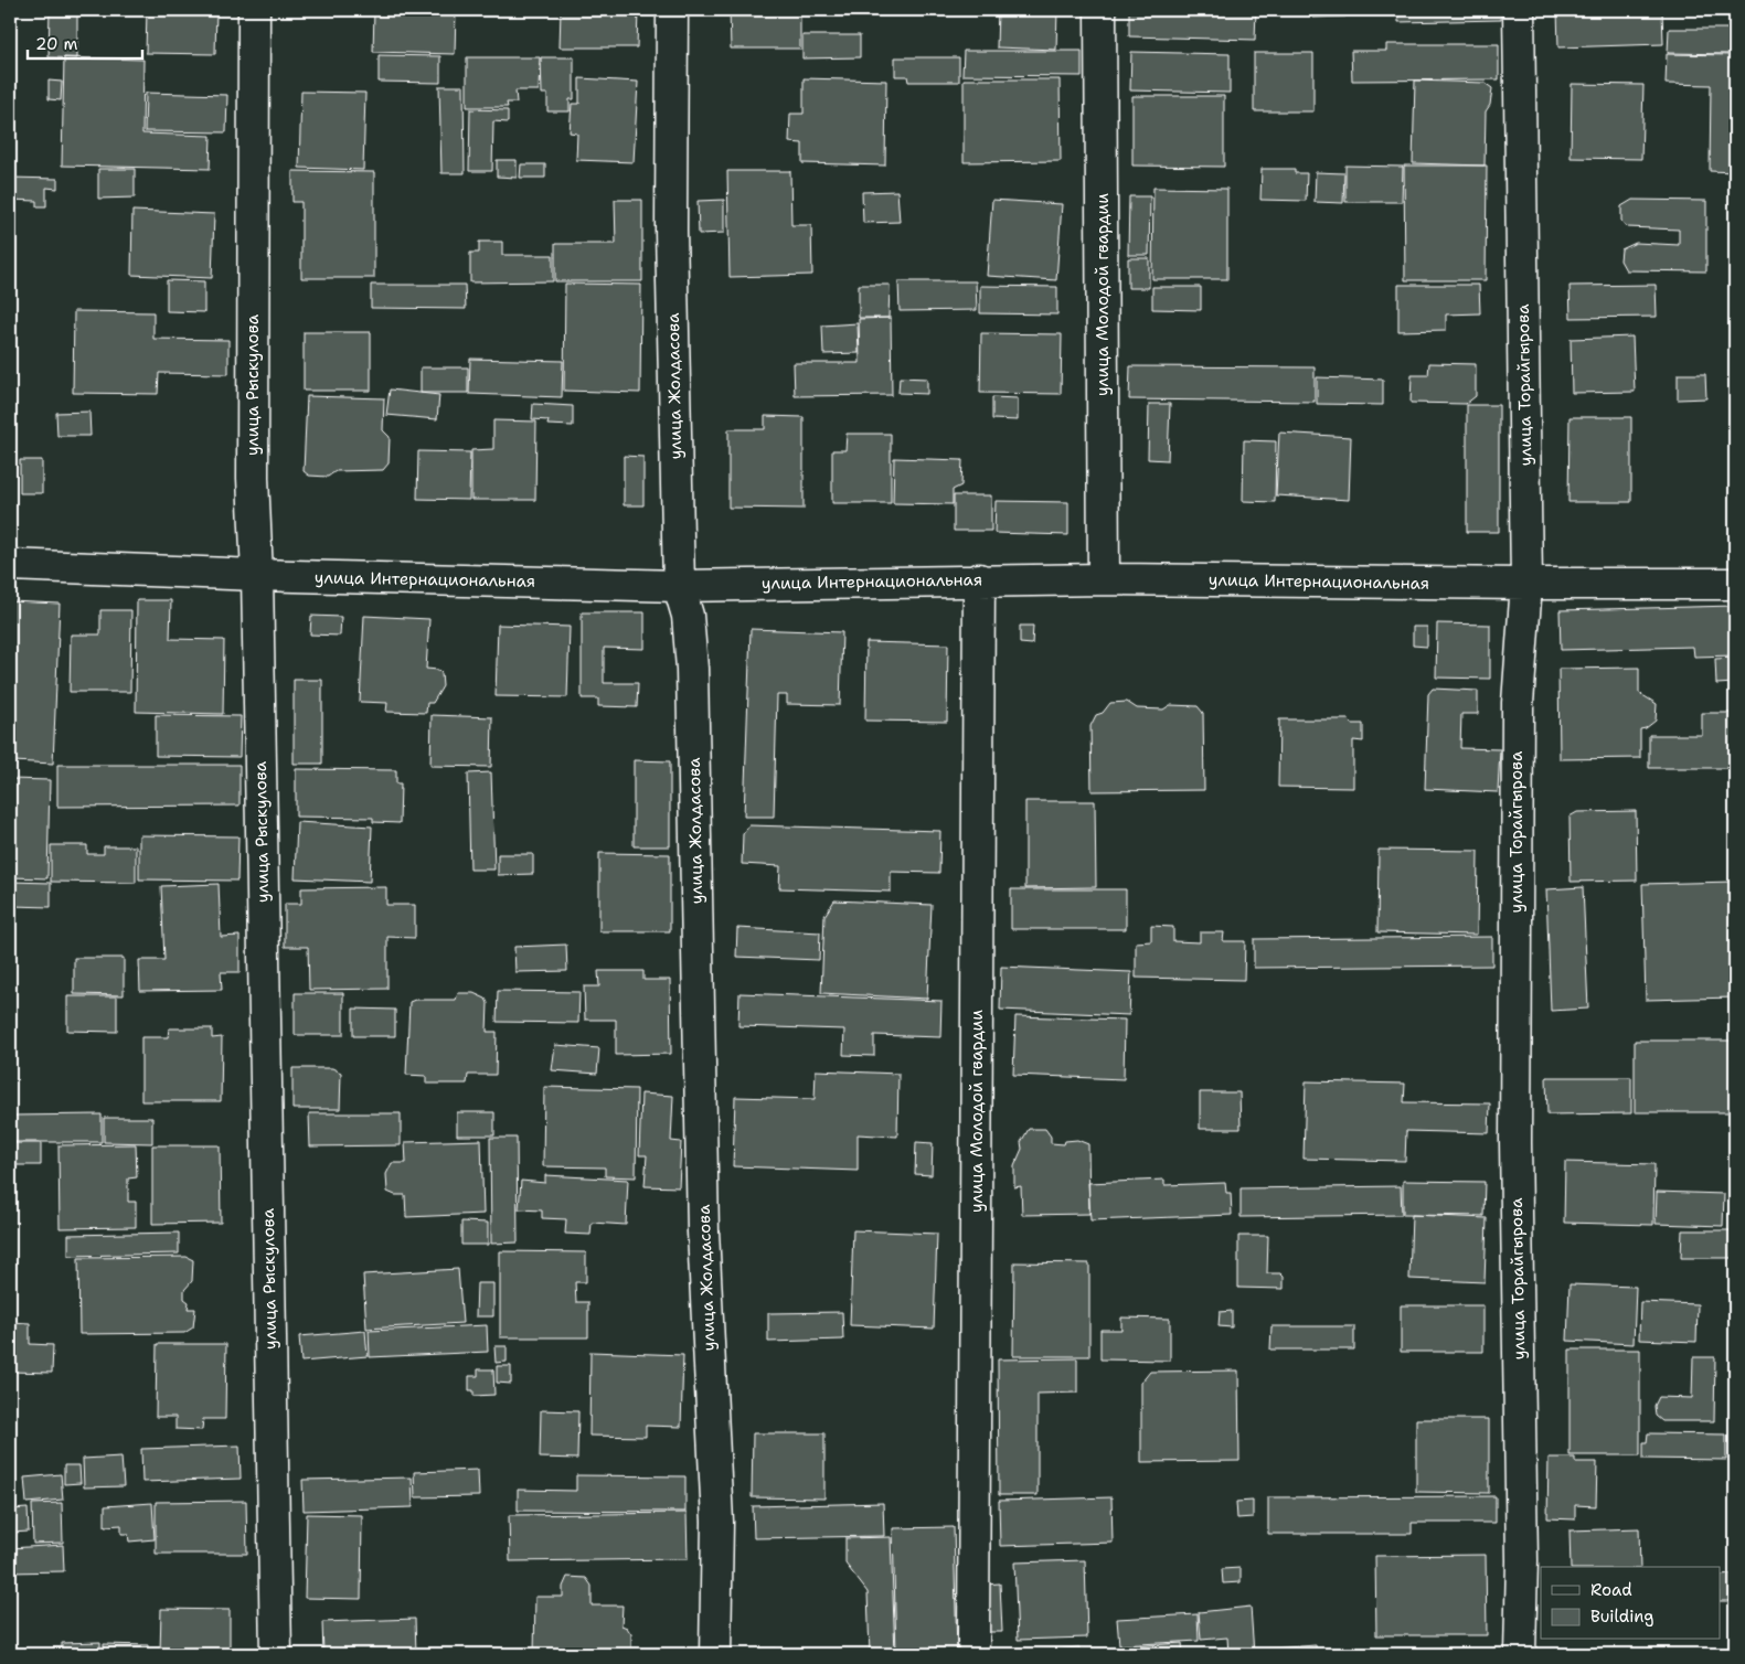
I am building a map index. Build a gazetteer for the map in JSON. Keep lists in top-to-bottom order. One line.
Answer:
{"streets":{"street":["улица Молодой гвардии","улица Рыскулова","улица Торайгырова","улица Жолдасова","улица Интернациональная"]},"crossings":[["улица Молодой гвардии","улица Интернациональная"],["улица Рыскулова","улица Интернациональная"],["улица Торайгырова","улица Интернациональная"],["улица Жолдасова","улица Интернациональная"]],"legend":["Road","Building"],"scale_bar":"20 m"}
